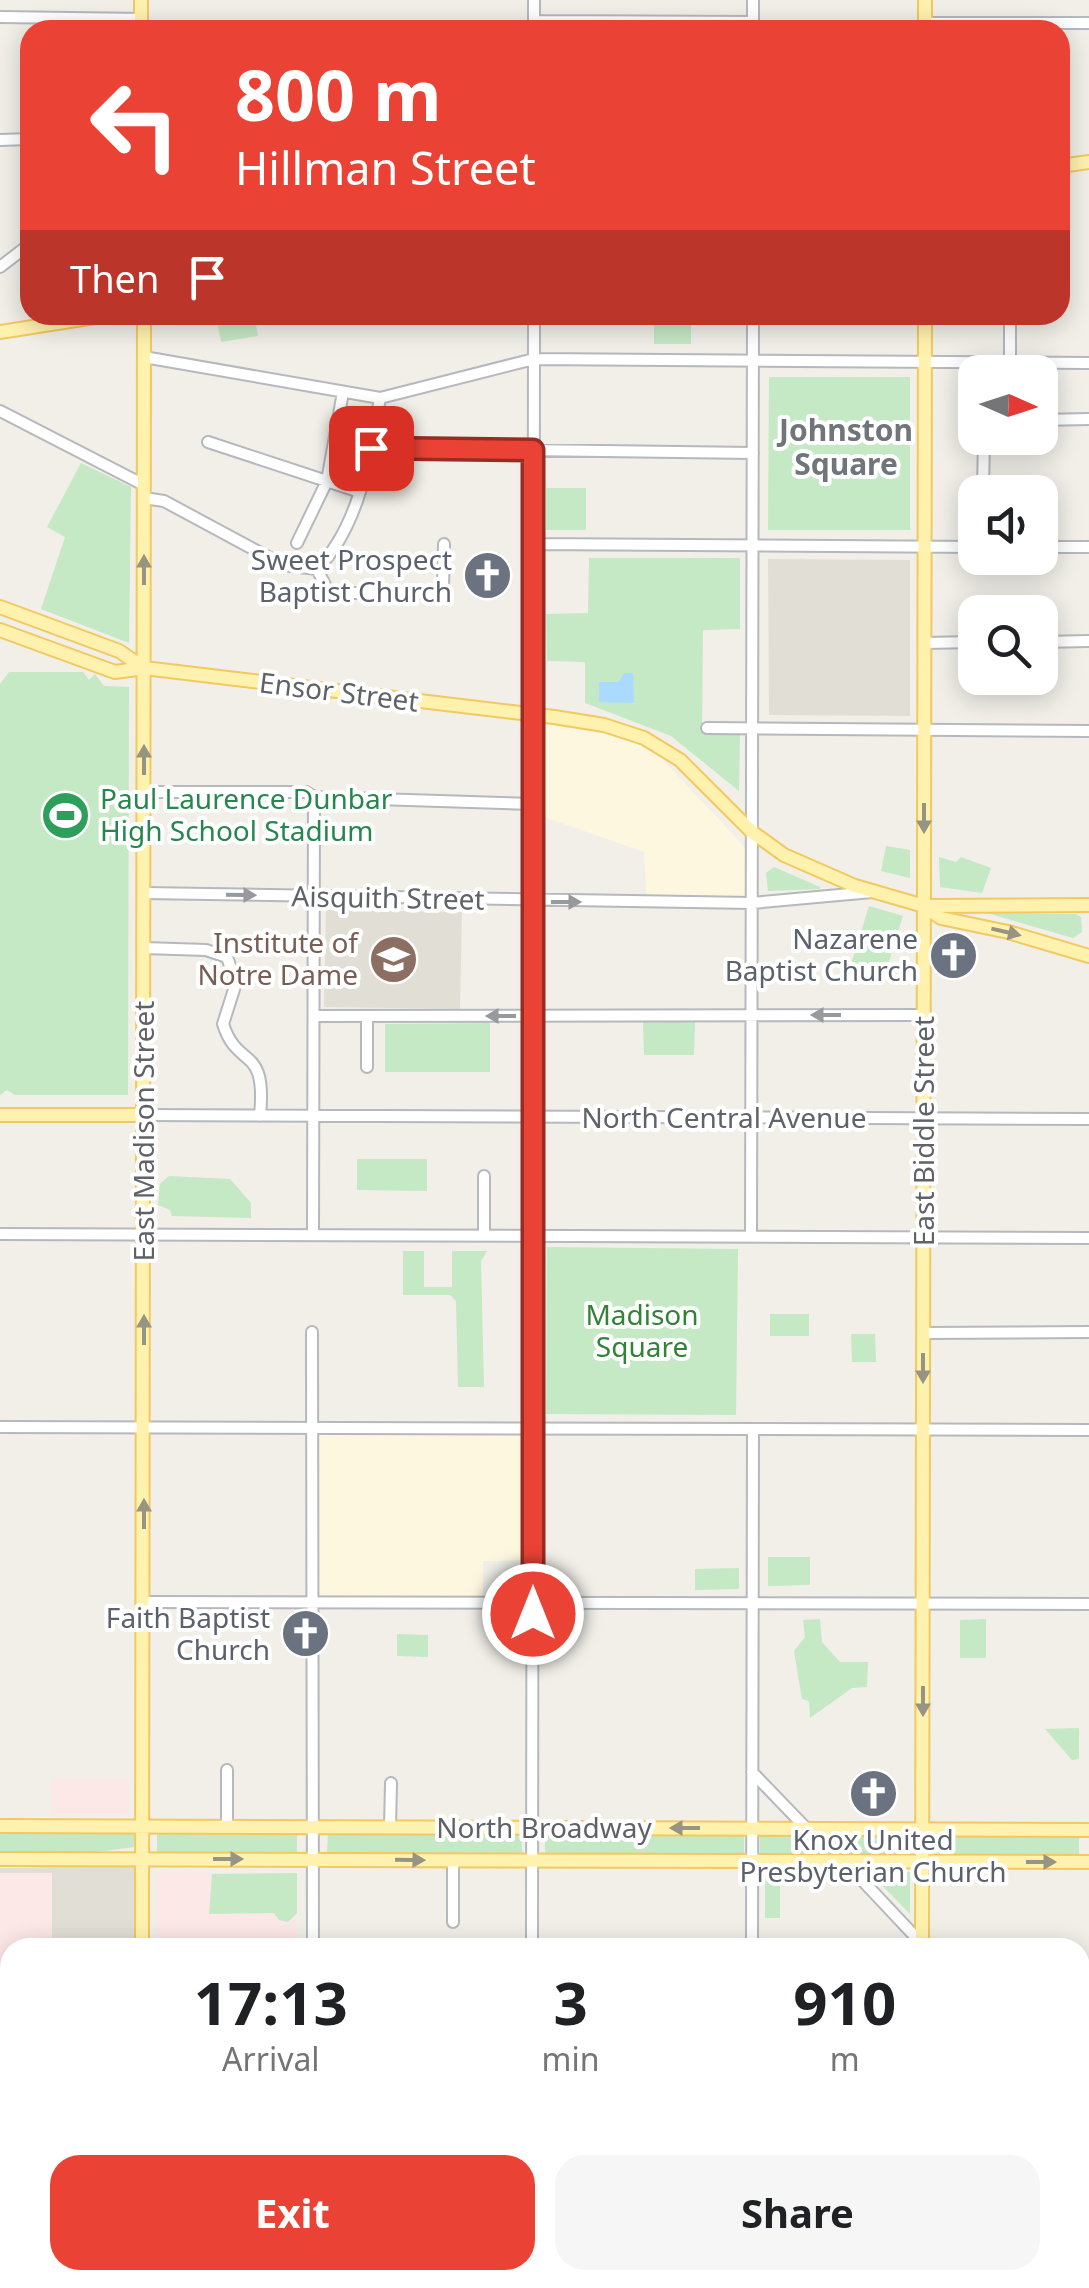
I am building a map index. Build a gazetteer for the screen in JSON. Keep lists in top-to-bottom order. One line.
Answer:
{"streets":{"main road":["Ensor Street","North Central Avenue","East Madison Street","East Biddle Street","North Broadway"],"street":["Aisquith Street"]},"crossings":[["Ensor Street","Aisquith Street"],["Ensor Street","East Madison Street"],["Ensor Street","East Biddle Street"],["Aisquith Street","East Madison Street"],["North Central Avenue","East Madison Street"],["North Central Avenue","East Biddle Street"],["East Madison Street","North Broadway"],["East Biddle Street","North Broadway"]],"one_way":["Aisquith Street","East Madison Street"],"districts":["Johnston Square"],"parks":["Madison Square"],"places":{"church":["Sweet Prospect Baptist Church","Nazarene Baptist Church","Faith Baptist Church","Knox United Presbyterian Church"],"sports":["Paul Laurence Dunbar High School Stadium"],"school or university":["Institute of Notre Dame"]},"north":"right","page":{"turn":["800 m","Hillman Street"],"then":"Then","eta":["17:13","Arrival","3","min","910","m"],"buttons":["Exit","Share"]}}
